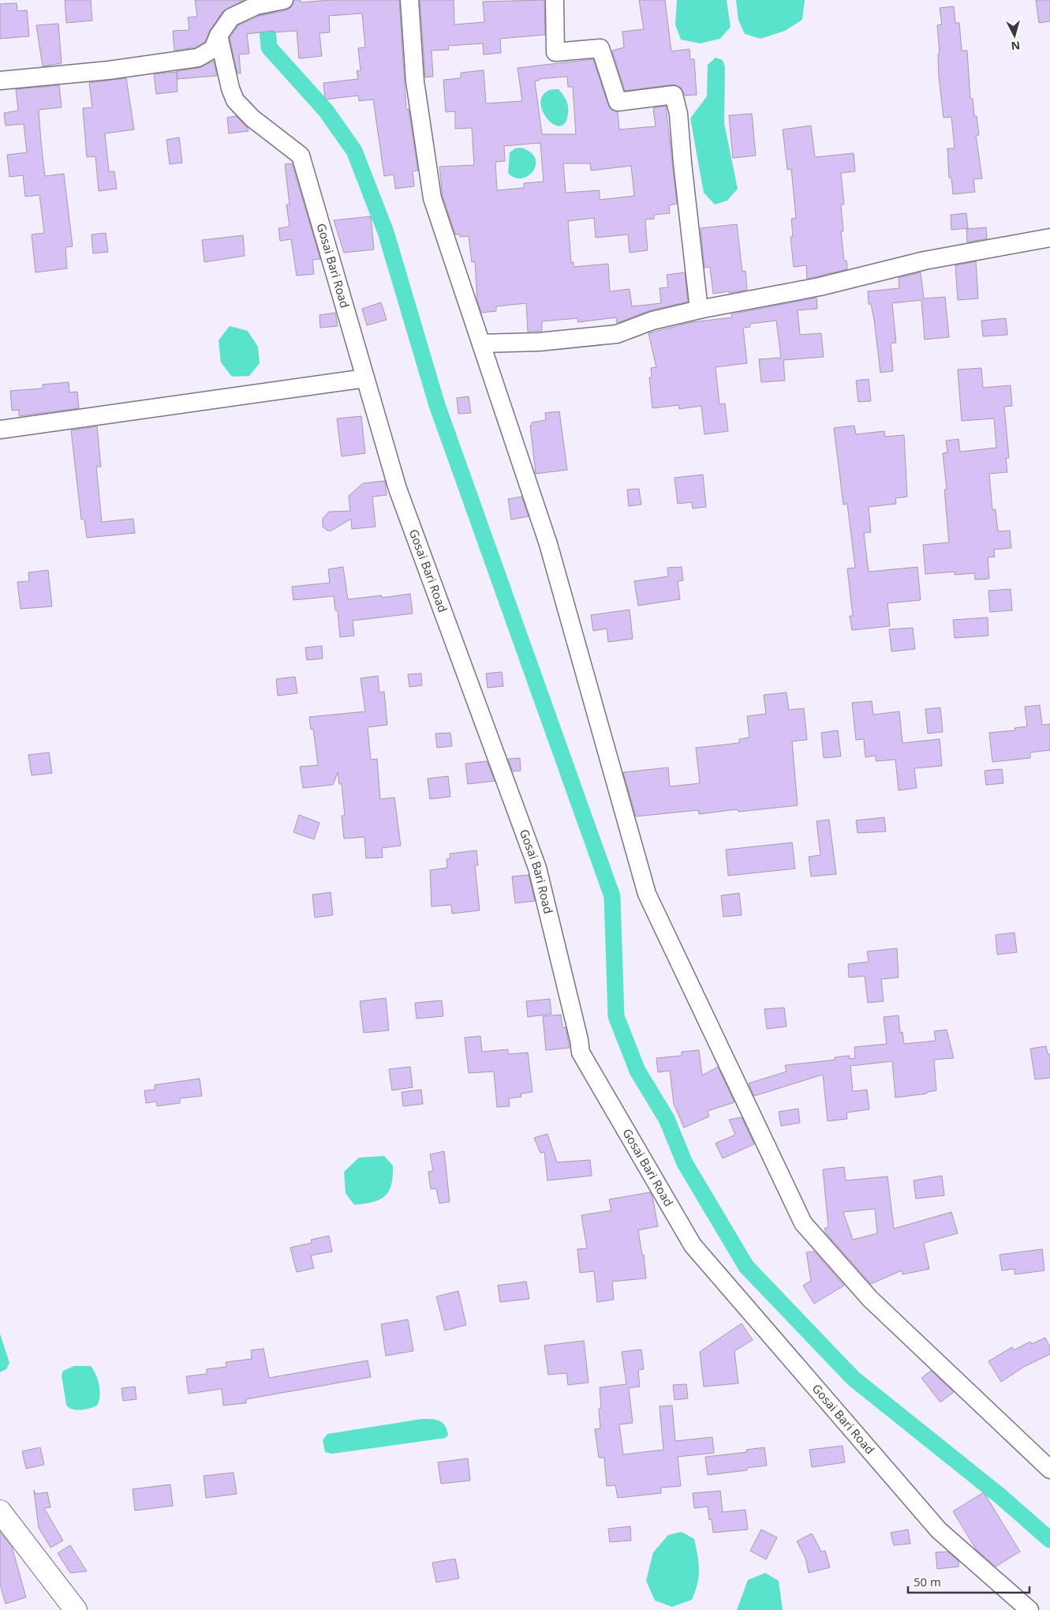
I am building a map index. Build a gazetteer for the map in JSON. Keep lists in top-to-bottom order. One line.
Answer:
{"streets":{"street":["Gosai Bari Road"]},"scale_bar":"50 m","north":"bottom"}
